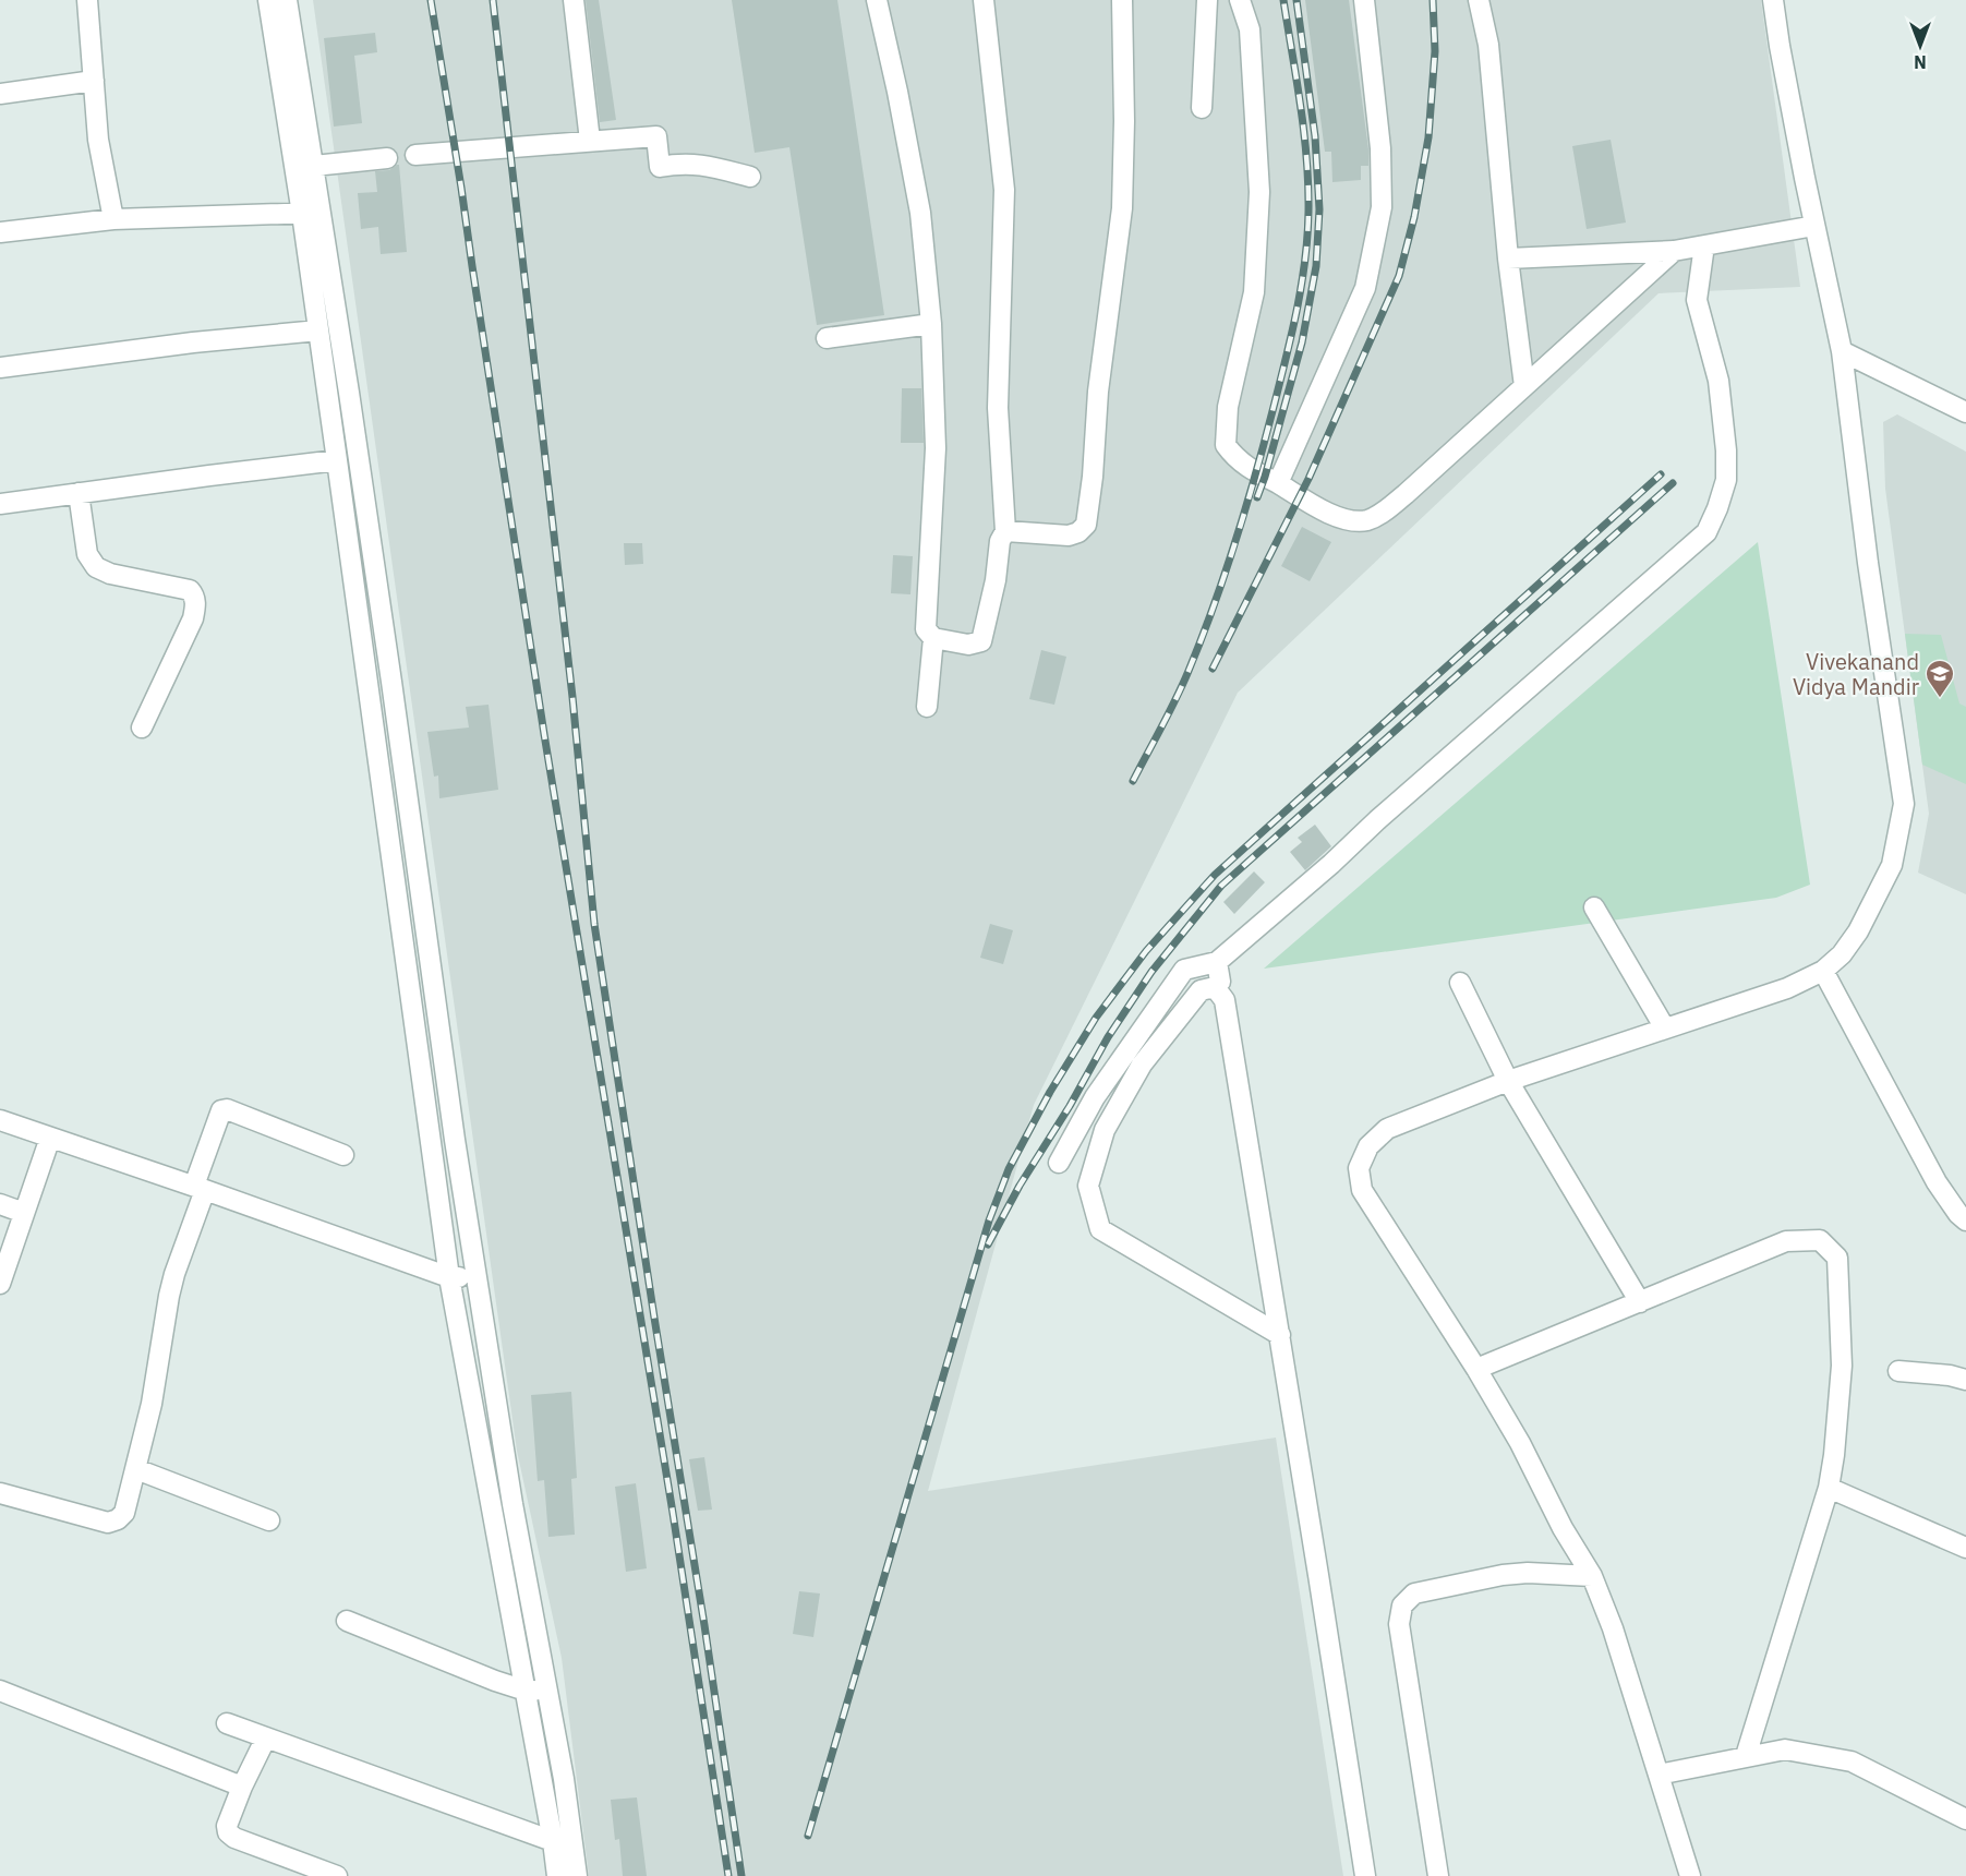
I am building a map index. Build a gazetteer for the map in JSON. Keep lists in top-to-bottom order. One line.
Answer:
{"places":{"school or university":["Vivekanand Vidya Mandir"]},"north":"bottom"}
